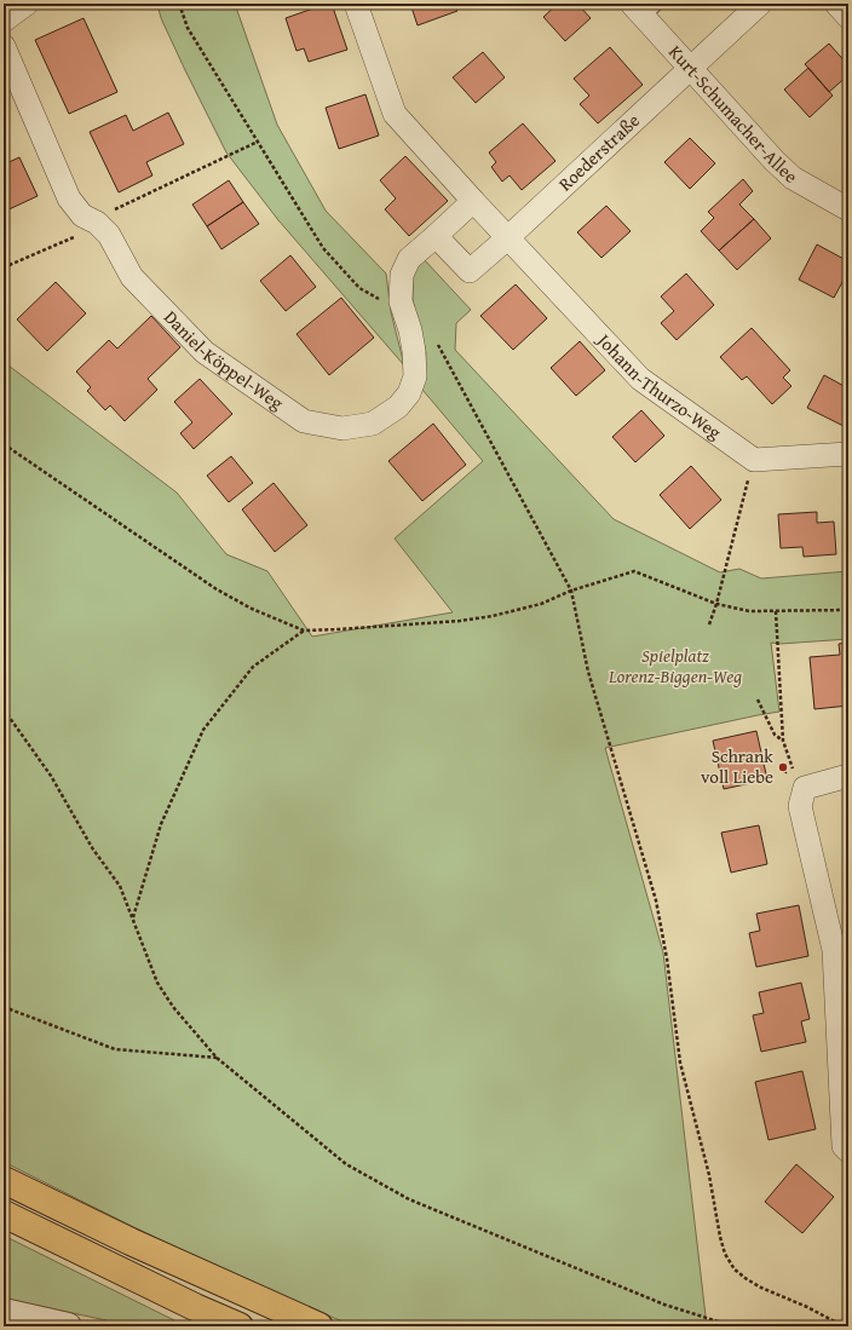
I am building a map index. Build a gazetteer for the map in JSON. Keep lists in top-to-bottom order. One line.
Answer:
{"streets":{"street":["Kurt-Schumacher-Allee","Roederstraße","Daniel-Köppel-Weg","Johann-Thurzo-Weg"]},"crossings":[["Kurt-Schumacher-Allee","Roederstraße"],["Roederstraße","Daniel-Köppel-Weg"],["Roederstraße","Johann-Thurzo-Weg"]],"parks":["Spielplatz Lorenz-Biggen-Weg"],"places":["Schrank voll Liebe"]}
